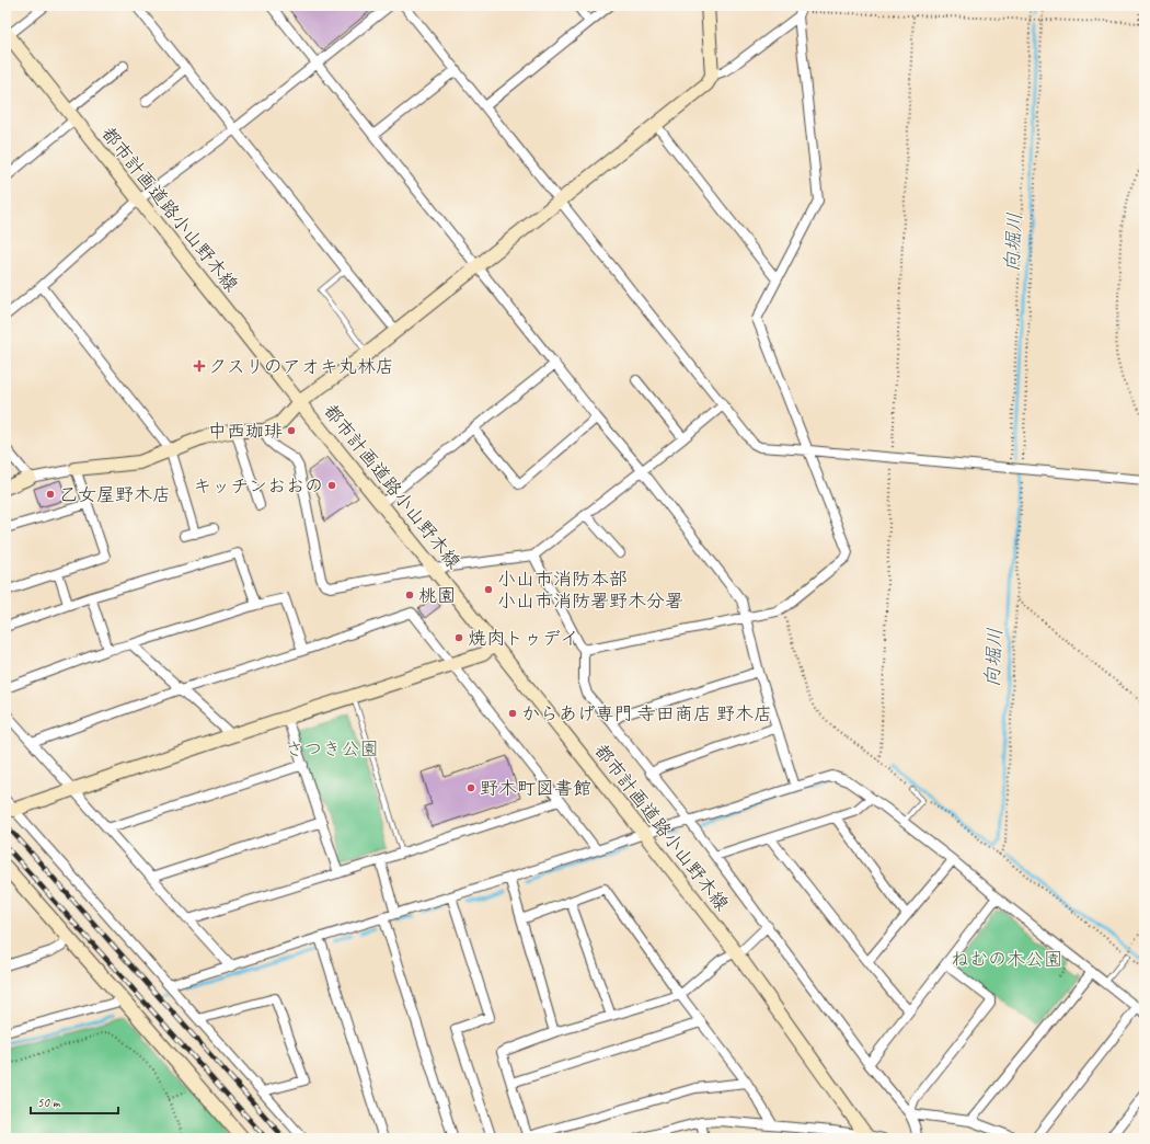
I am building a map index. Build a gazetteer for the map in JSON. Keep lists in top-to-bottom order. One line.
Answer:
{"streets":{"street":["都市計画道路小山野木線"]},"water":["向堀川"],"parks":["さつき公園","ねむの木公園"],"places":{"health":["クスリのアオキ丸林店"],"other":["中西珈琲","キッチンおおの","乙女屋野木店","小山市消防本部 小山市消防署野木分署","桃園","焼肉トゥデイ","からあげ専門 寺田商店 野木店","野木町図書館"]},"scale_bar":"50 m"}
